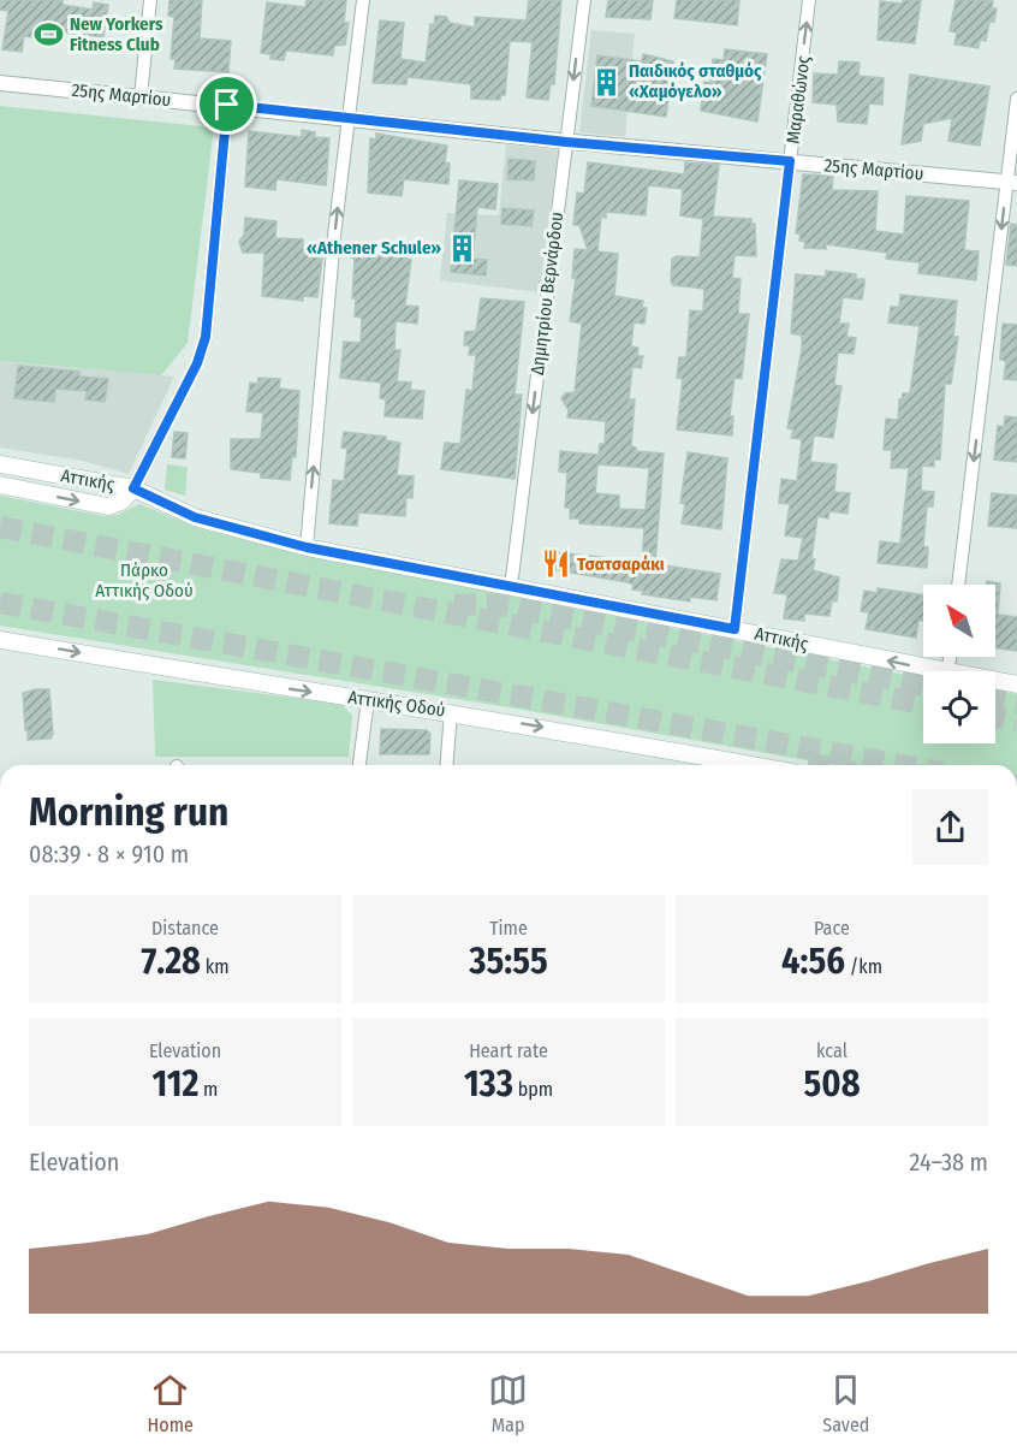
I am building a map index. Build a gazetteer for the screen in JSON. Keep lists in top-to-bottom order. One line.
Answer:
{"streets":{"main road":["Αττικής","Αττικής Οδού"],"street":["25ης Μαρτίου","Μαραθώνος","Δημητρίου Βερνάρδου"]},"crossings":[["25ης Μαρτίου","Μαραθώνος"],["25ης Μαρτίου","Δημητρίου Βερνάρδου"],["Μαραθώνος","Αττικής"],["Δημητρίου Βερνάρδου","Αττικής"]],"one_way":["Δημητρίου Βερνάρδου","Αττικής Οδού"],"parks":["Πάρκο Αττικής Οδού"],"places":{"sports":["New Yorkers Fitness Club"],"building":["Παιδικός σταθμός «Χαμόγελο»","«Athener Schule»"],"restaurant":["Τσατσαράκι"]},"north":"top left","page":{"heading":["Morning run","08:39 · 8 × 910 m"],"stats":[["Distance","7.28 km"],["Time","35:55"],["Pace","4:56 /km"],["Elevation","112 m"],["Heart rate","133 bpm"],["kcal","508"]],"chart":["Elevation","24–38 m"],"tabs":["Home","Map","Saved"]}}
